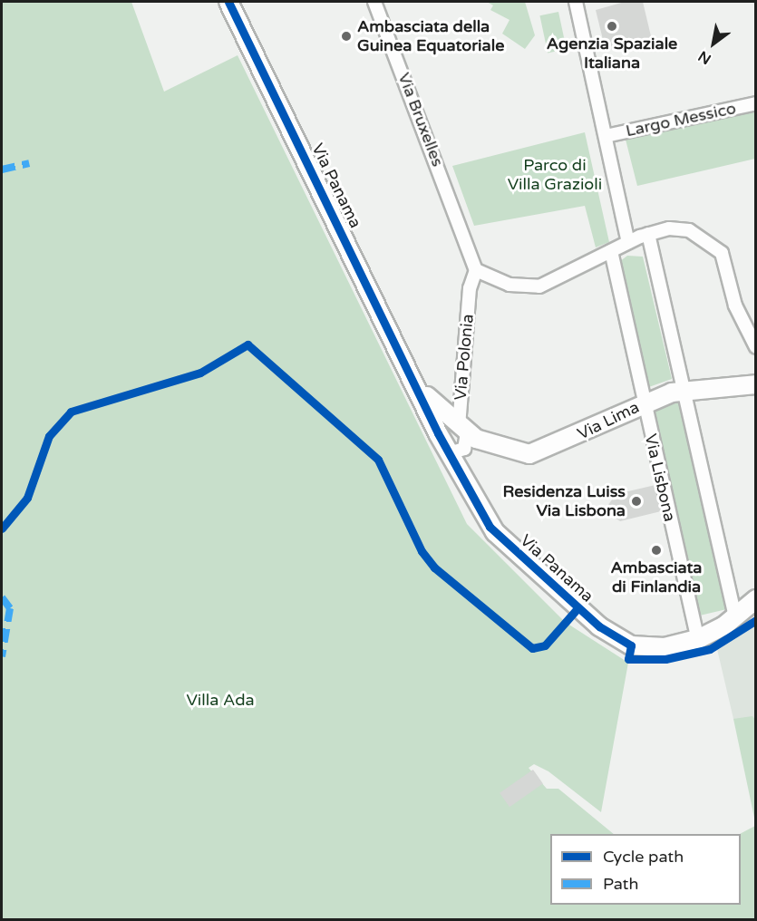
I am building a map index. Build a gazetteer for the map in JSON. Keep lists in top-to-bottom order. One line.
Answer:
{"streets":{"street":["Via Bruxelles","Largo Messico","Via Panama","Via Polonia","Via Lima","Via Lisbona"]},"crossings":[["Via Bruxelles","Via Polonia"],["Via Panama","Via Polonia"],["Via Panama","Via Lisbona"],["Via Polonia","Via Lima"],["Via Lima","Via Lisbona"]],"parks":["Parco di Villa Grazioli","Villa Ada"],"places":["Agenzia Spaziale Italiana","Ambasciata della Guinea Equatoriale","Residenza Luiss Via Lisbona","Ambasciata di Finlandia"],"legend":["Cycle path","Path"],"north":"bottom left"}
